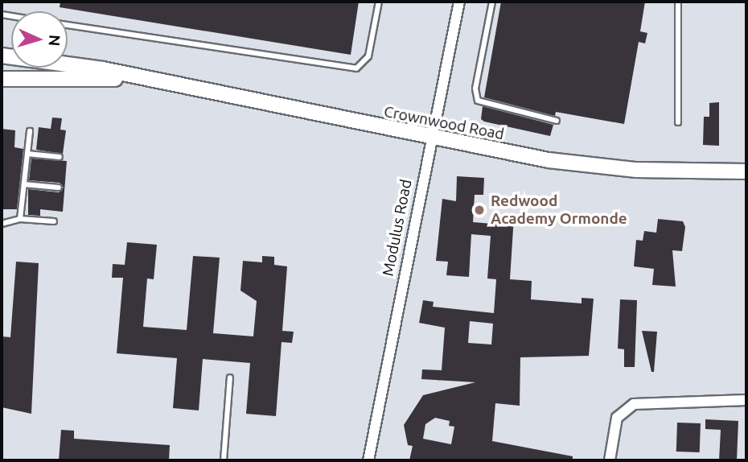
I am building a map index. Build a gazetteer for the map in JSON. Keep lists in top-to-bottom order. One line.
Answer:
{"streets":{"main road":["Crownwood Road"],"street":["Modulus Road"]},"crossings":[["Crownwood Road","Modulus Road"]],"places":["Redwood Academy Ormonde"],"north":"right"}
